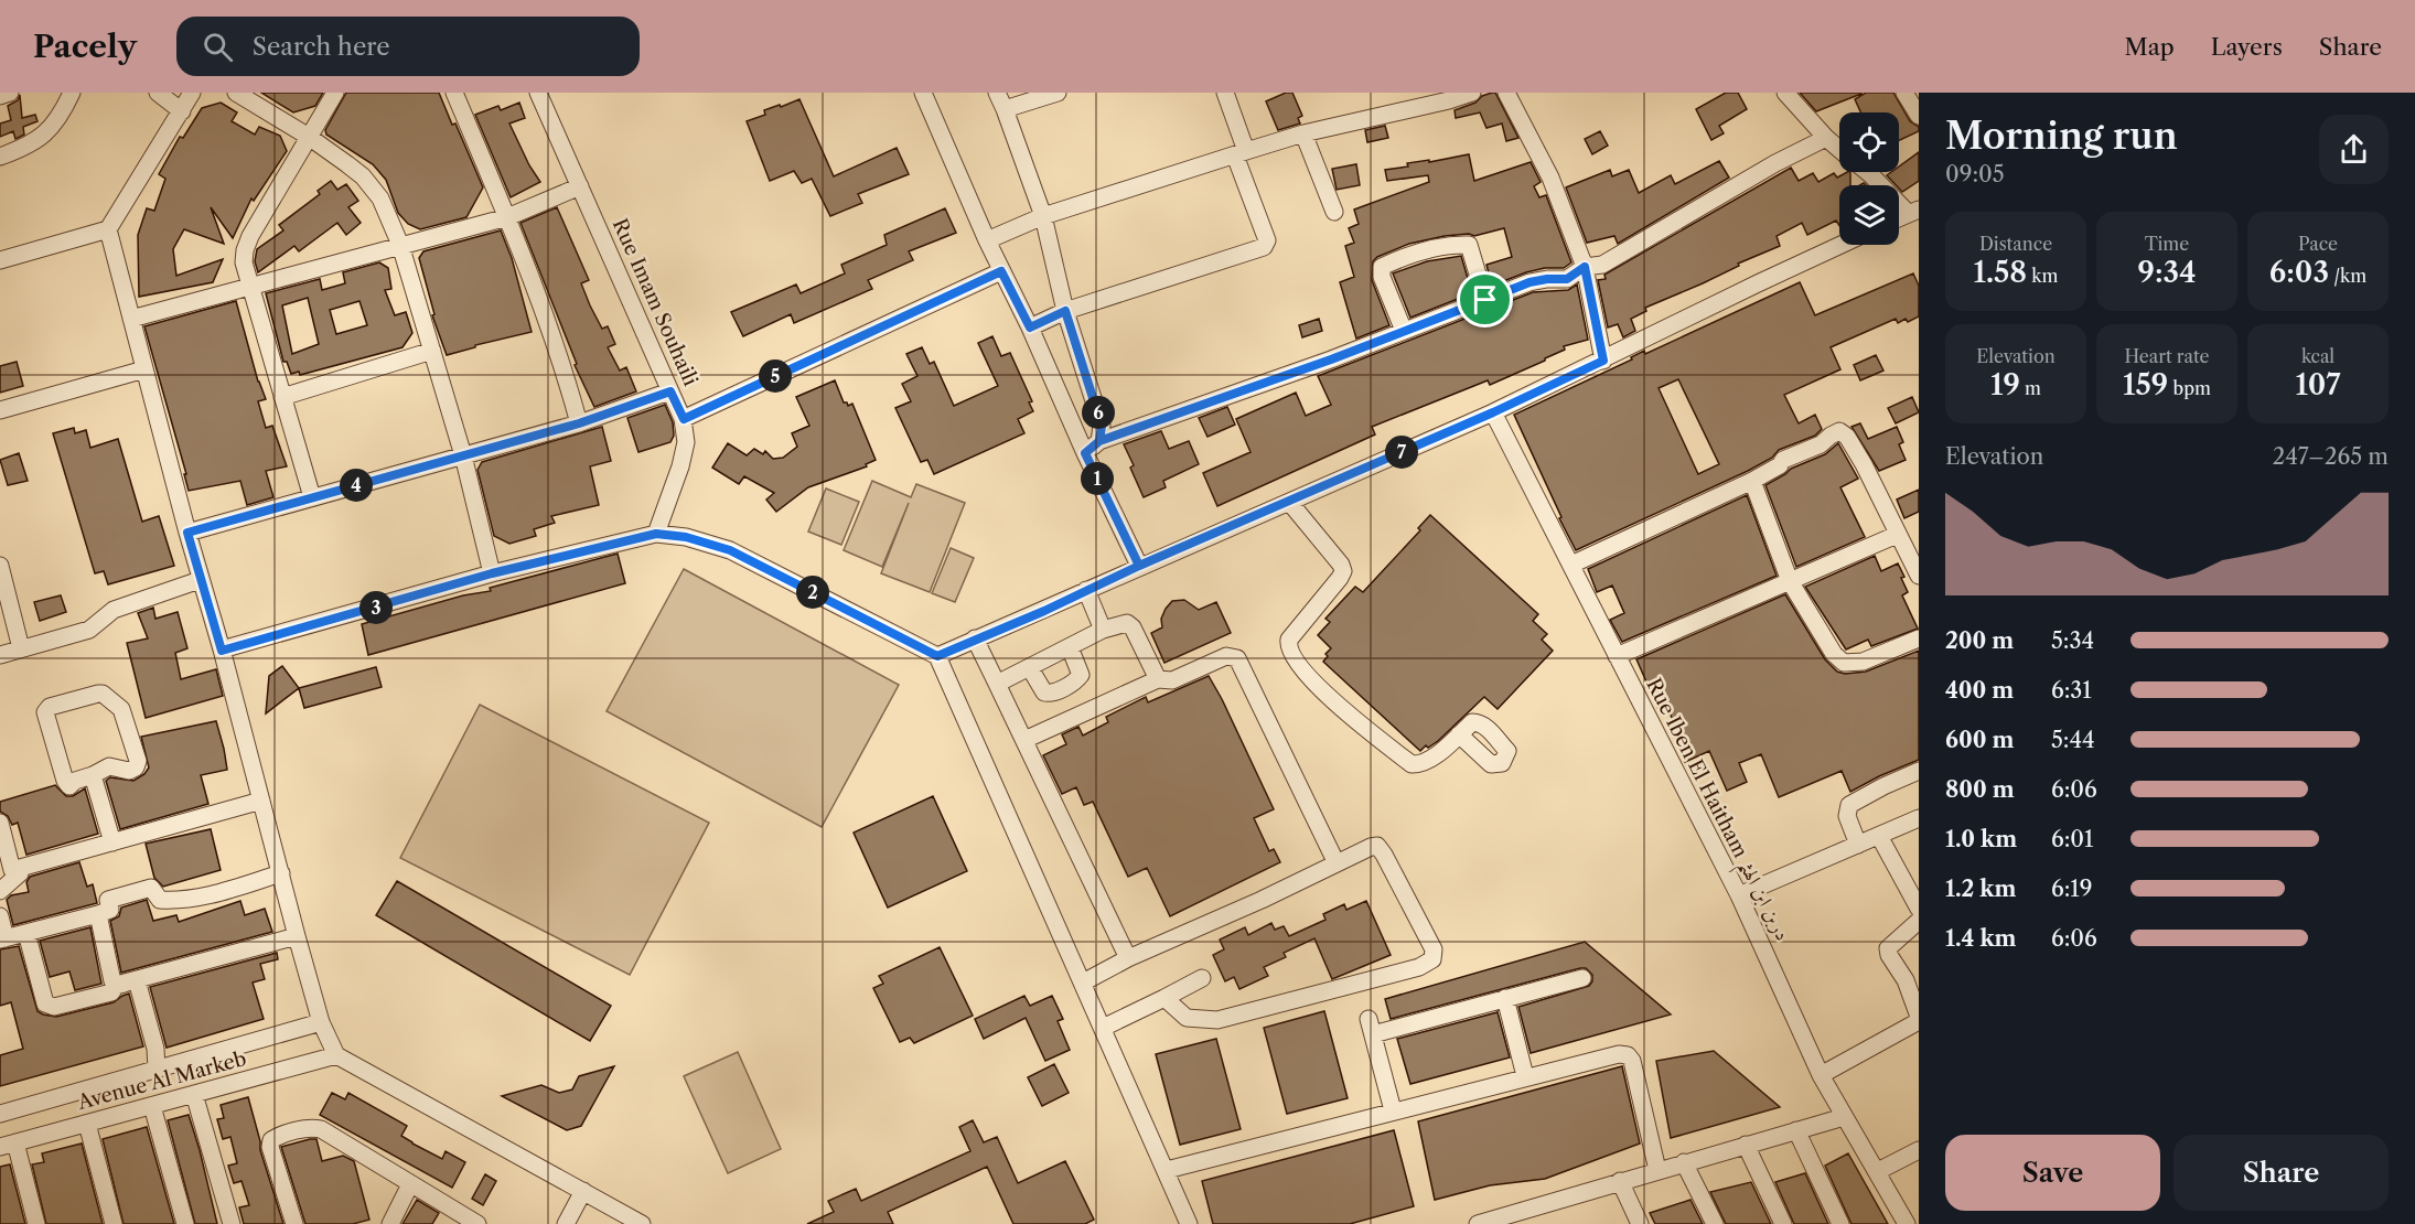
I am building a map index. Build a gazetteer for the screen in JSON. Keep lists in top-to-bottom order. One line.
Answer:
{"streets":{"street":["Rue Imam Souhaili","Rue Iben El Haitham دربن ابن الهثم","Avenue Al Markeb"]},"page":{"header":"Pacely","search":"Search here","nav":["Map","Layers","Share"],"heading":["Morning run","09:05"],"stats":[["Distance","1.58 km"],["Time","9:34"],["Pace","6:03 /km"],["Elevation","19 m"],["Heart rate","159 bpm"],["kcal","107"]],"pins":["5","6","7","1","4","2","3"],"chart":["Elevation","247–265 m"],"list":[{"name":"200 m","note":"5:34"},{"name":"400 m","note":"6:31"},{"name":"600 m","note":"5:44"},{"name":"800 m","note":"6:06"},{"name":"1.0 km","note":"6:01"},{"name":"1.2 km","note":"6:19"},{"name":"1.4 km","note":"6:06"}],"buttons":["Save","Share"]}}
